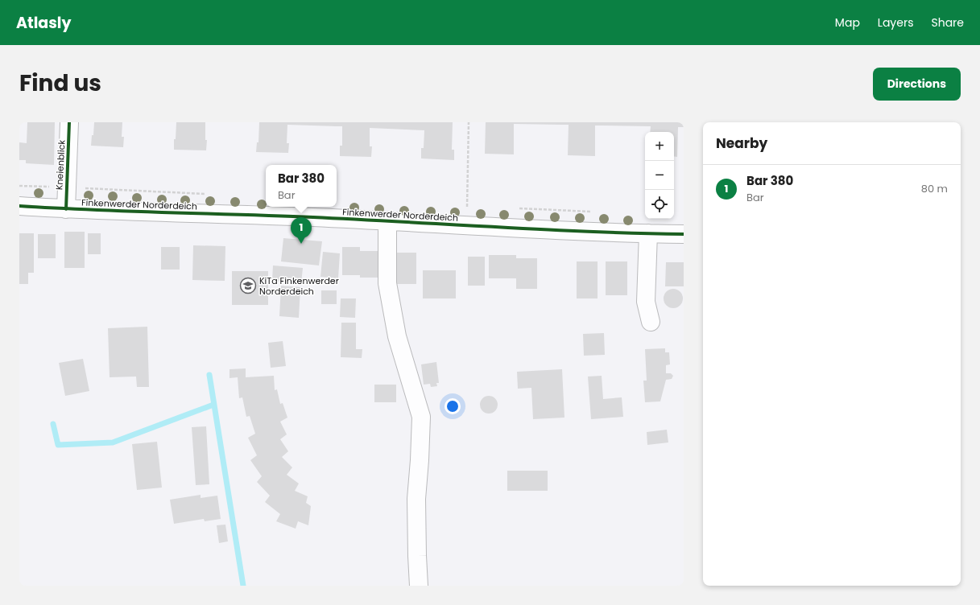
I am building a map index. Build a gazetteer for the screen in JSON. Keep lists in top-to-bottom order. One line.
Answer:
{"streets":{"street":["Kneienblick","Finkenwerder Norderdeich"]},"crossings":[["Kneienblick","Finkenwerder Norderdeich"]],"places":{"school or university":["KiTa Finkenwerder Norderdeich"]},"page":{"header":"Atlasly","nav":["Map","Layers","Share"],"title":"Find us","buttons":"Directions","heading":"Nearby","map_buttons":["+","−"],"list":[{"mark":"1","name":"Bar 380","note":"Bar","value":"80 m"}],"popup":["Bar 380","Bar"],"pins":"1"}}
